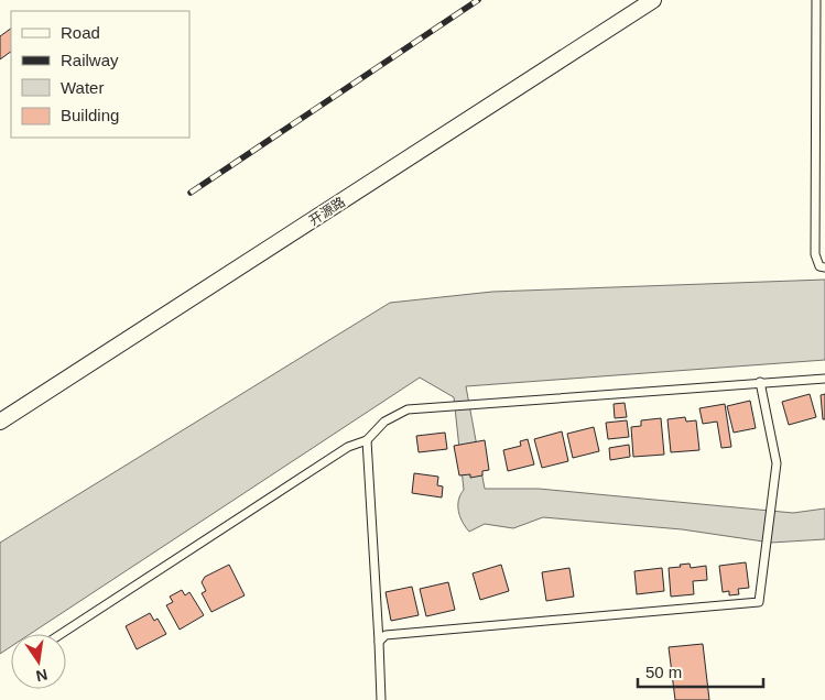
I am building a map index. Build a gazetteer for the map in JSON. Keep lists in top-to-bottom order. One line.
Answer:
{"streets":{"street":["开源路"]},"legend":["Road","Railway","Water","Building"],"scale_bar":"50 m","north":"bottom"}
